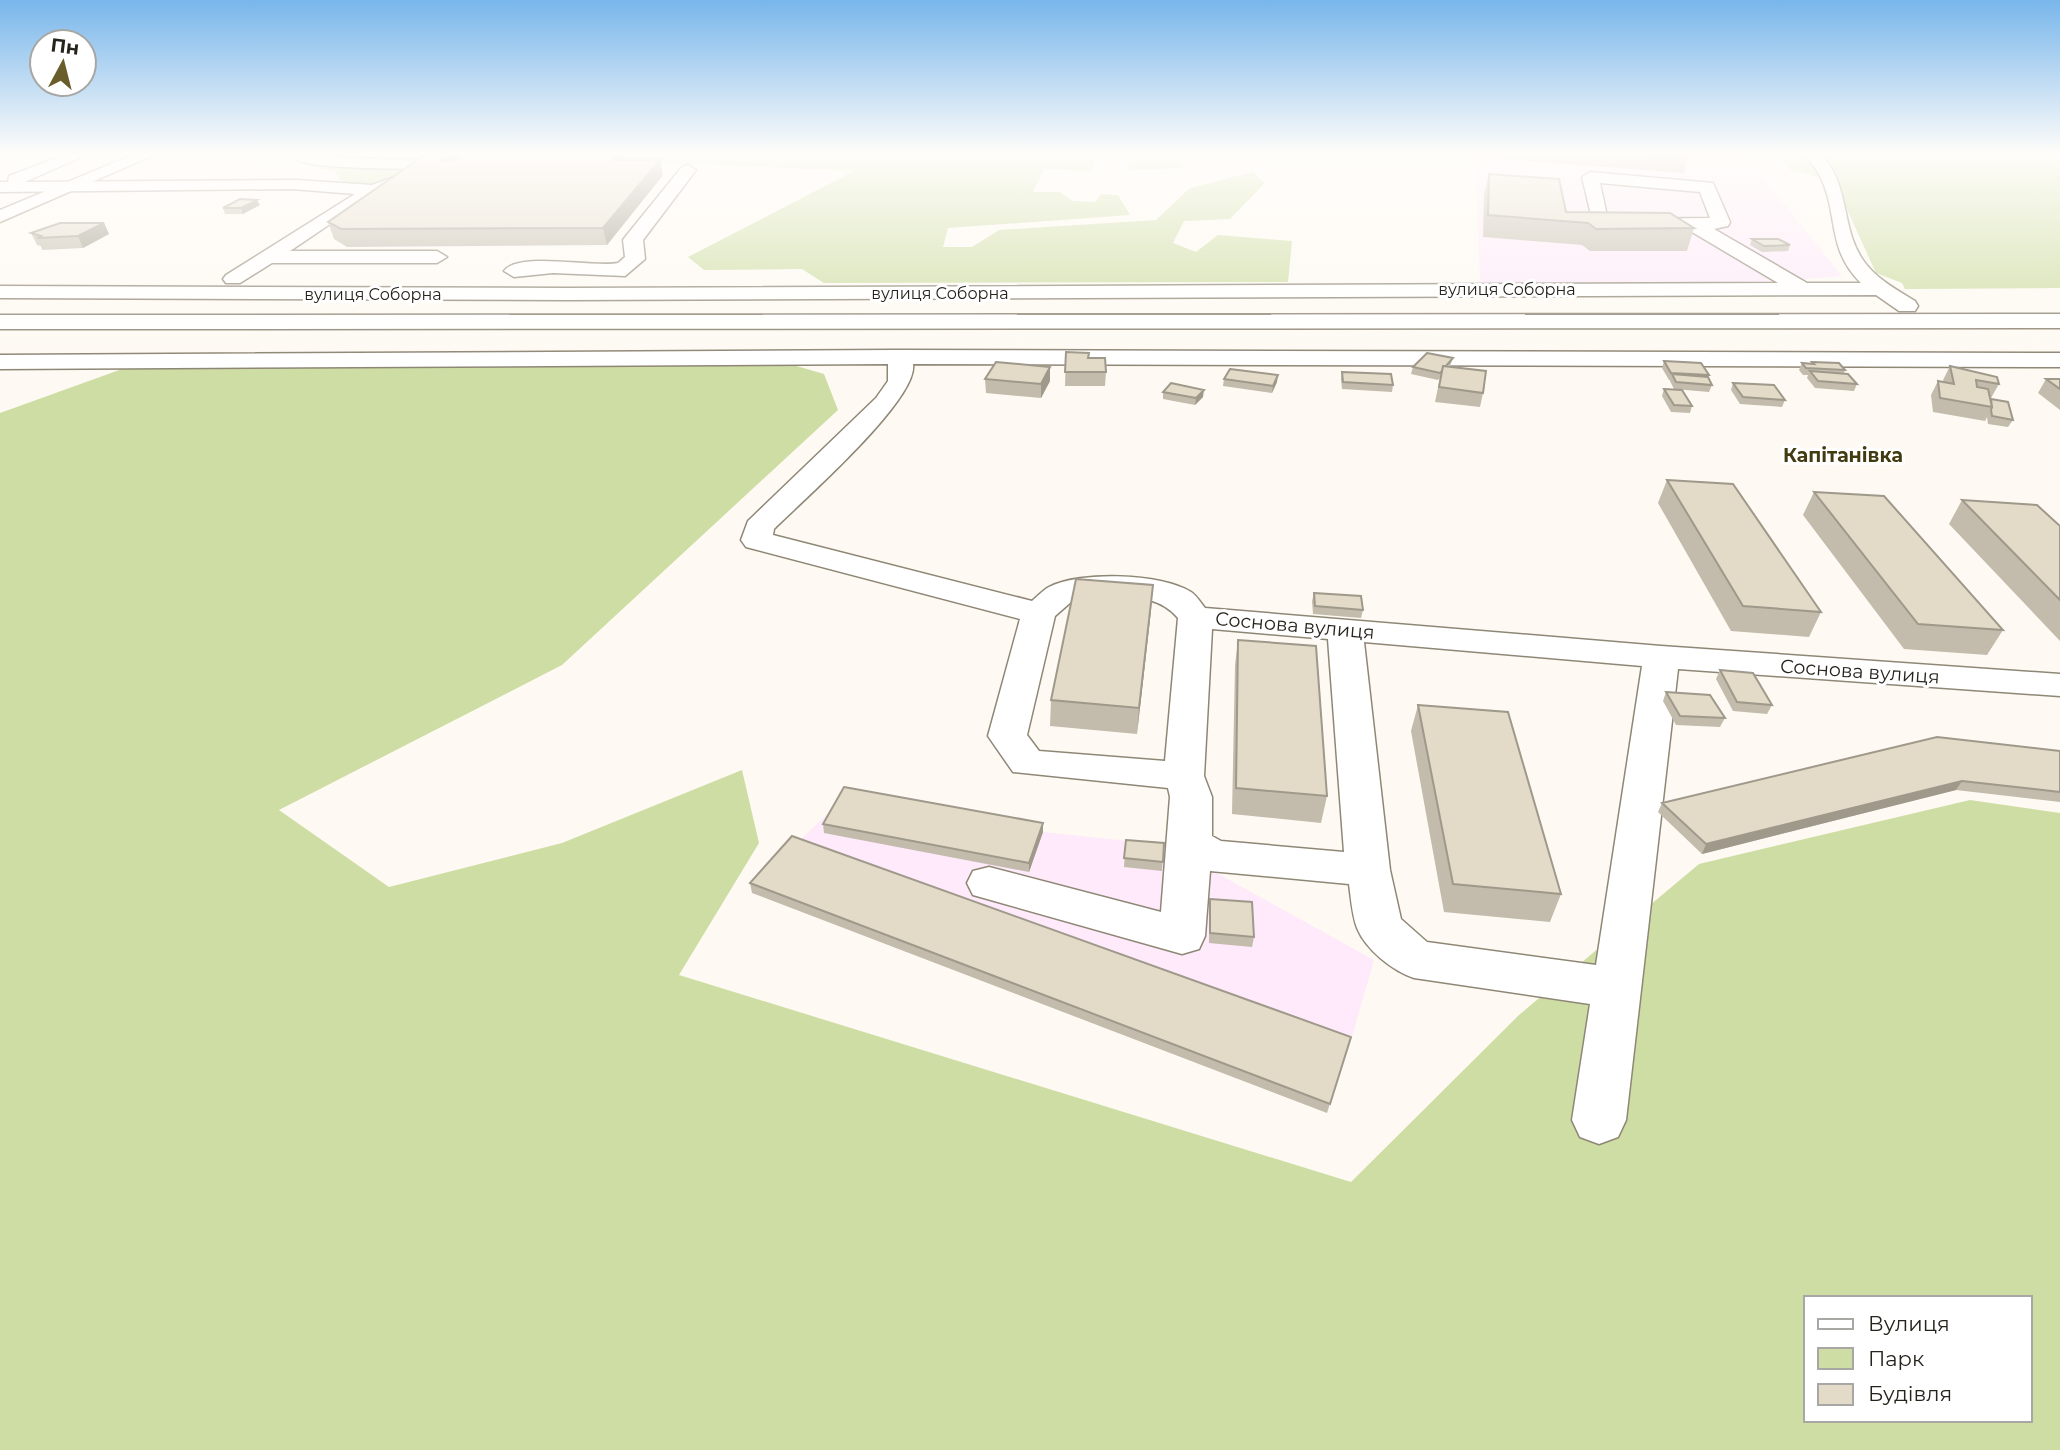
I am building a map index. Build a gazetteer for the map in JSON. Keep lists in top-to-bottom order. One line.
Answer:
{"streets":{"main road":["вулиця Соборна","Соснова вулиця"]},"districts":["Капітанівка"],"legend":["Вулиця","Парк","Будівля"],"north":"top"}
